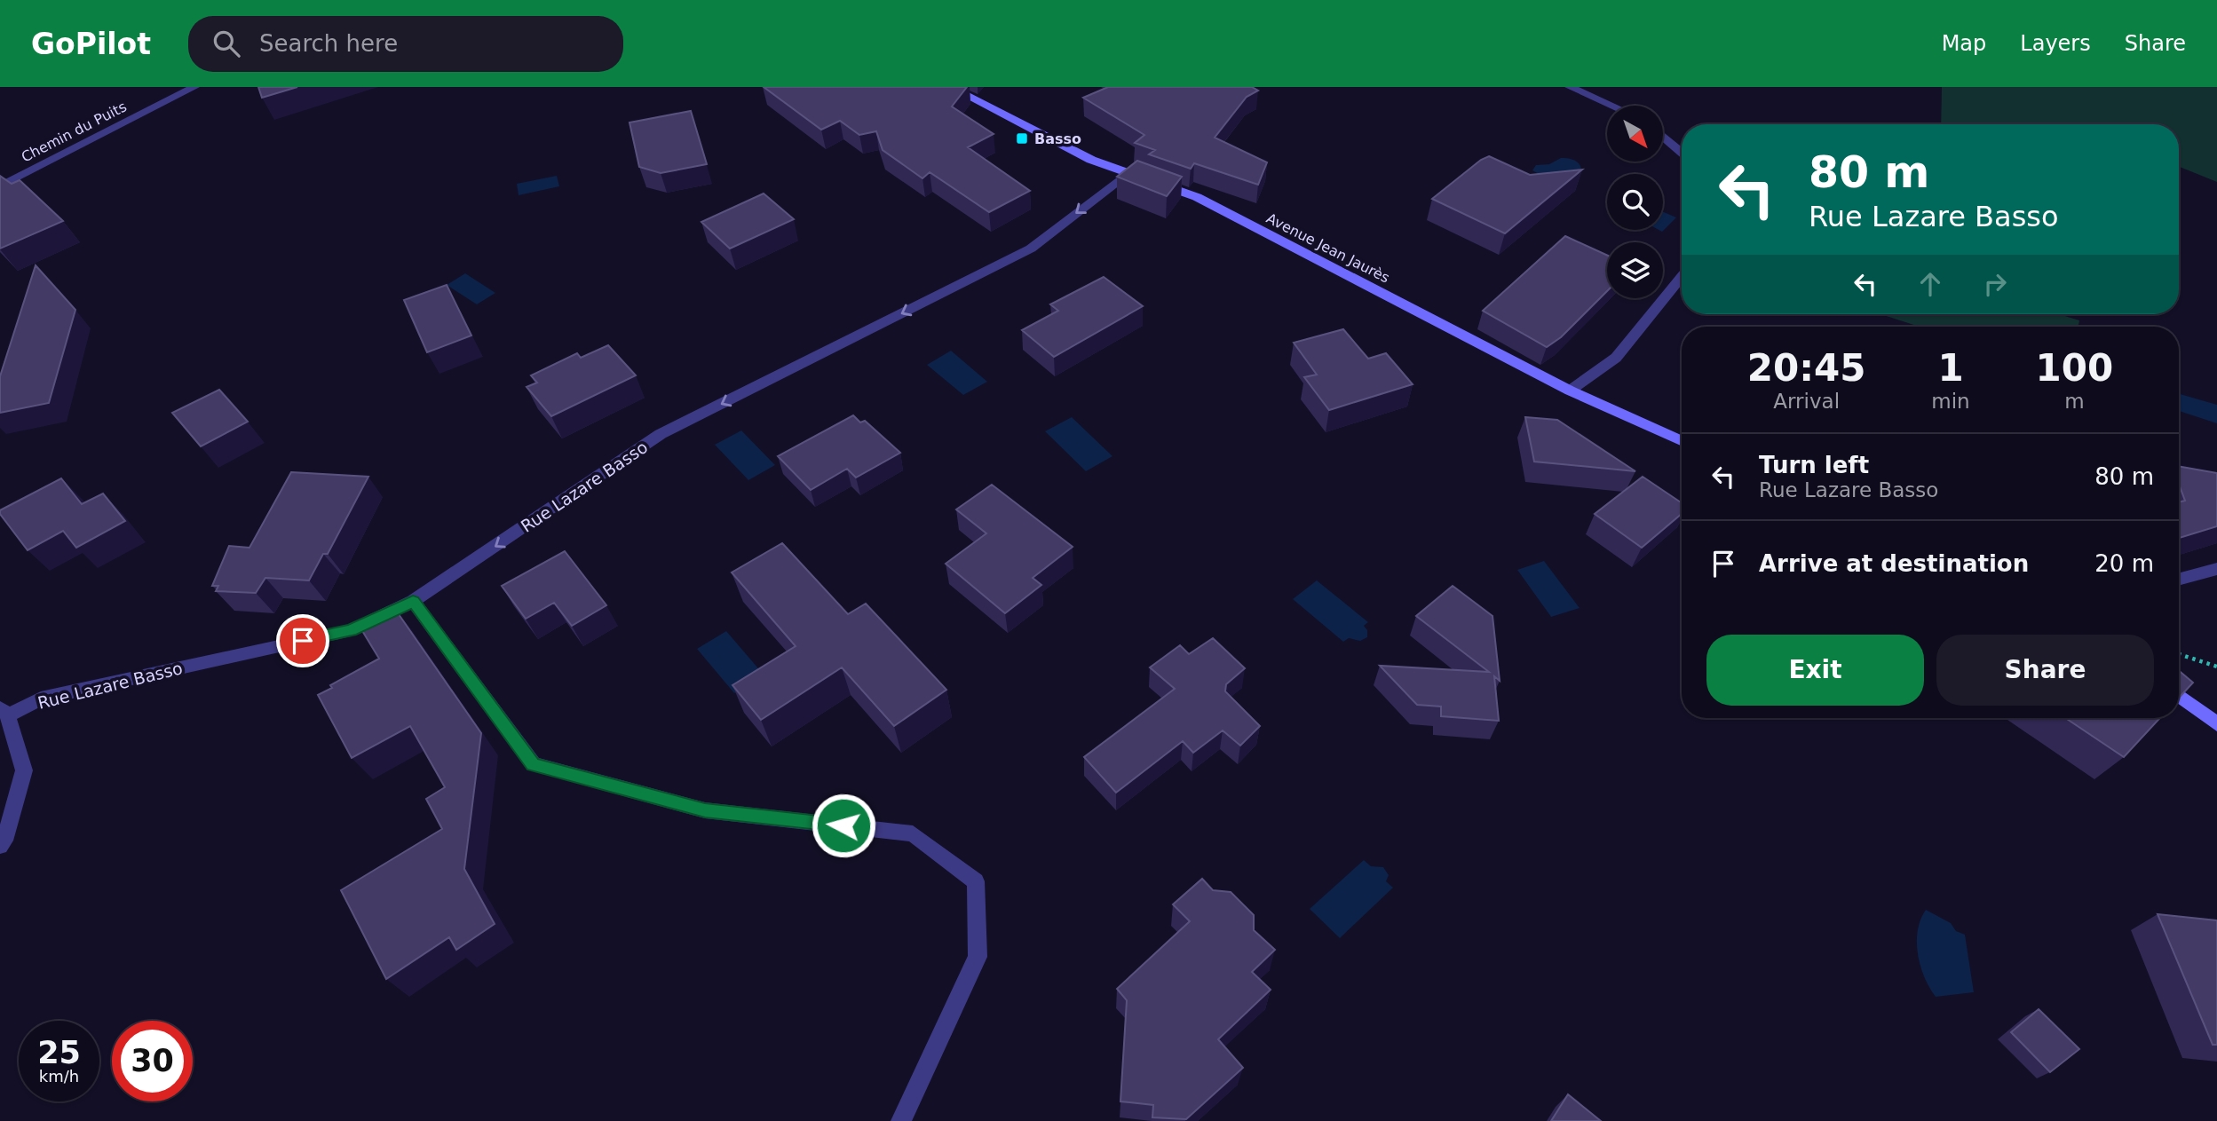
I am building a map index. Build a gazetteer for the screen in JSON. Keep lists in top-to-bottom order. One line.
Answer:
{"streets":{"main road":["Avenue Jean Jaurès"],"street":["Chemin du Puits","Rue Lazare Basso"]},"crossings":[["Avenue Jean Jaurès","Rue Lazare Basso"]],"one_way":["Rue Lazare Basso"],"places":{"transit":["Basso"]},"north":"bottom right","page":{"header":"GoPilot","search":"Search here","nav":["Map","Layers","Share"],"turn":["80 m","Rue Lazare Basso"],"eta":["20:45","Arrival","1","min","100","m"],"list":[{"name":"Turn left","note":"Rue Lazare Basso","value":"80 m"},{"name":"Arrive at destination","value":"20 m"}],"buttons":["Exit","Share"],"speed":"25 km/h","limit":"30"}}
